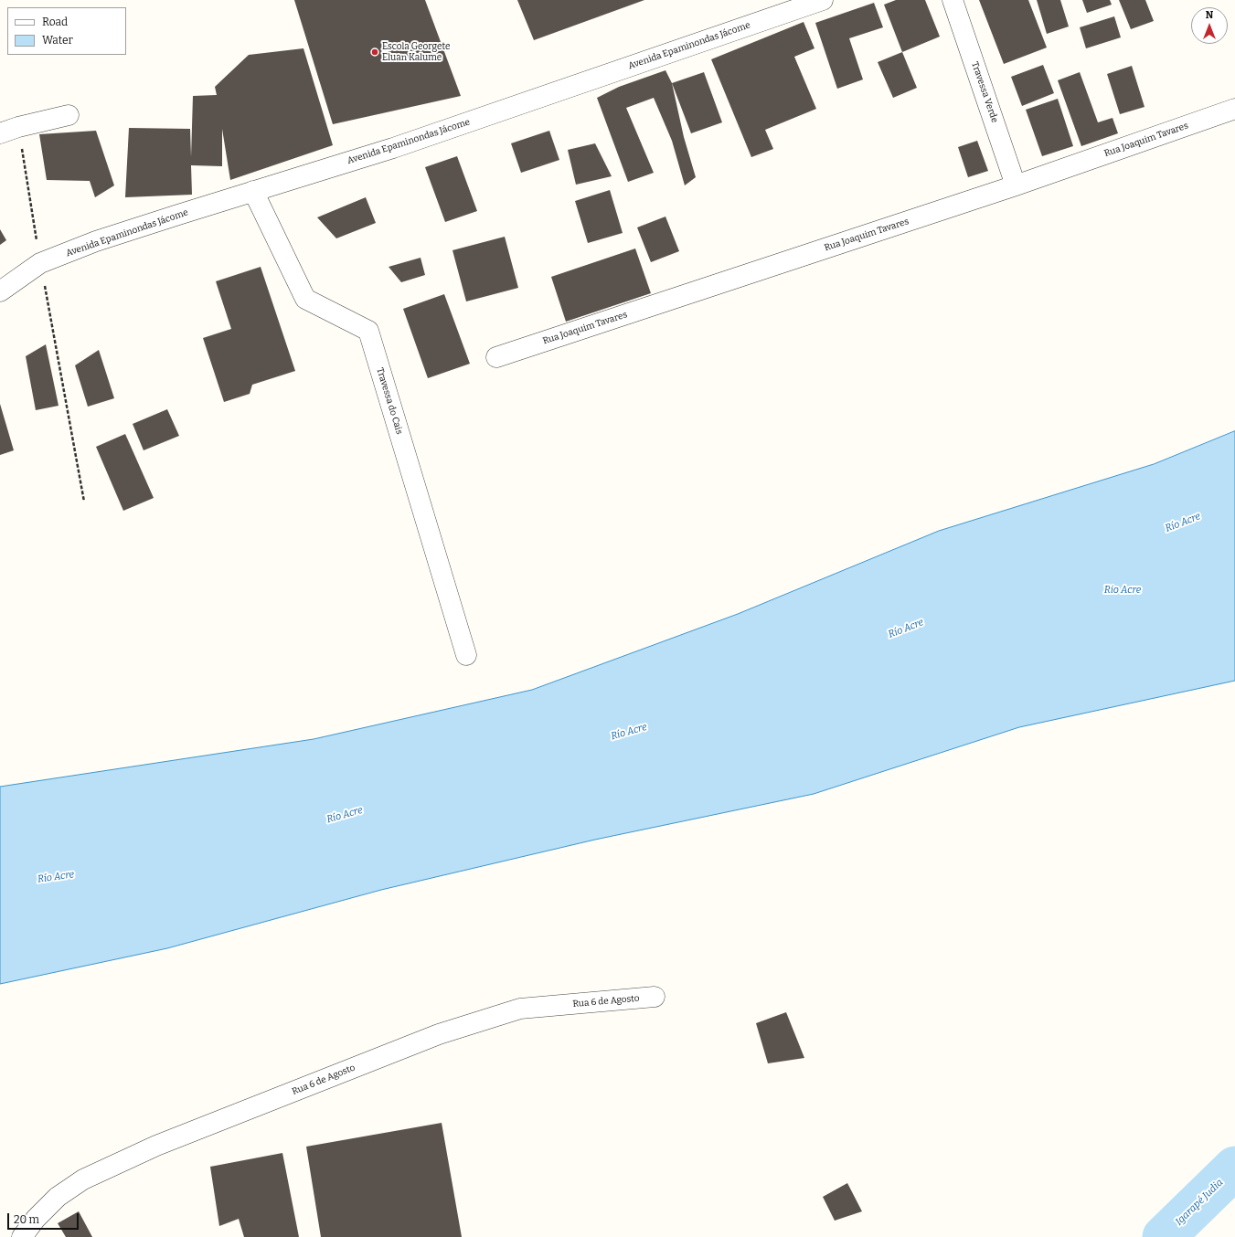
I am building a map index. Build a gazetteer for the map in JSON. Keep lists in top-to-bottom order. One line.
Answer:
{"streets":{"street":["Avenida Epaminondas Jácome","Travessa Verde","Rua Joaquim Tavares","Travessa do Cais","Rua 6 de Agosto"]},"crossings":[["Avenida Epaminondas Jácome","Travessa do Cais"],["Travessa Verde","Rua Joaquim Tavares"]],"water":["Río Acre","Rio Acre","Igarapé Judia"],"places":["Escola Georgete Eluan Kalume"],"legend":["Road","Water"],"scale_bar":"20 m","north":"top"}
